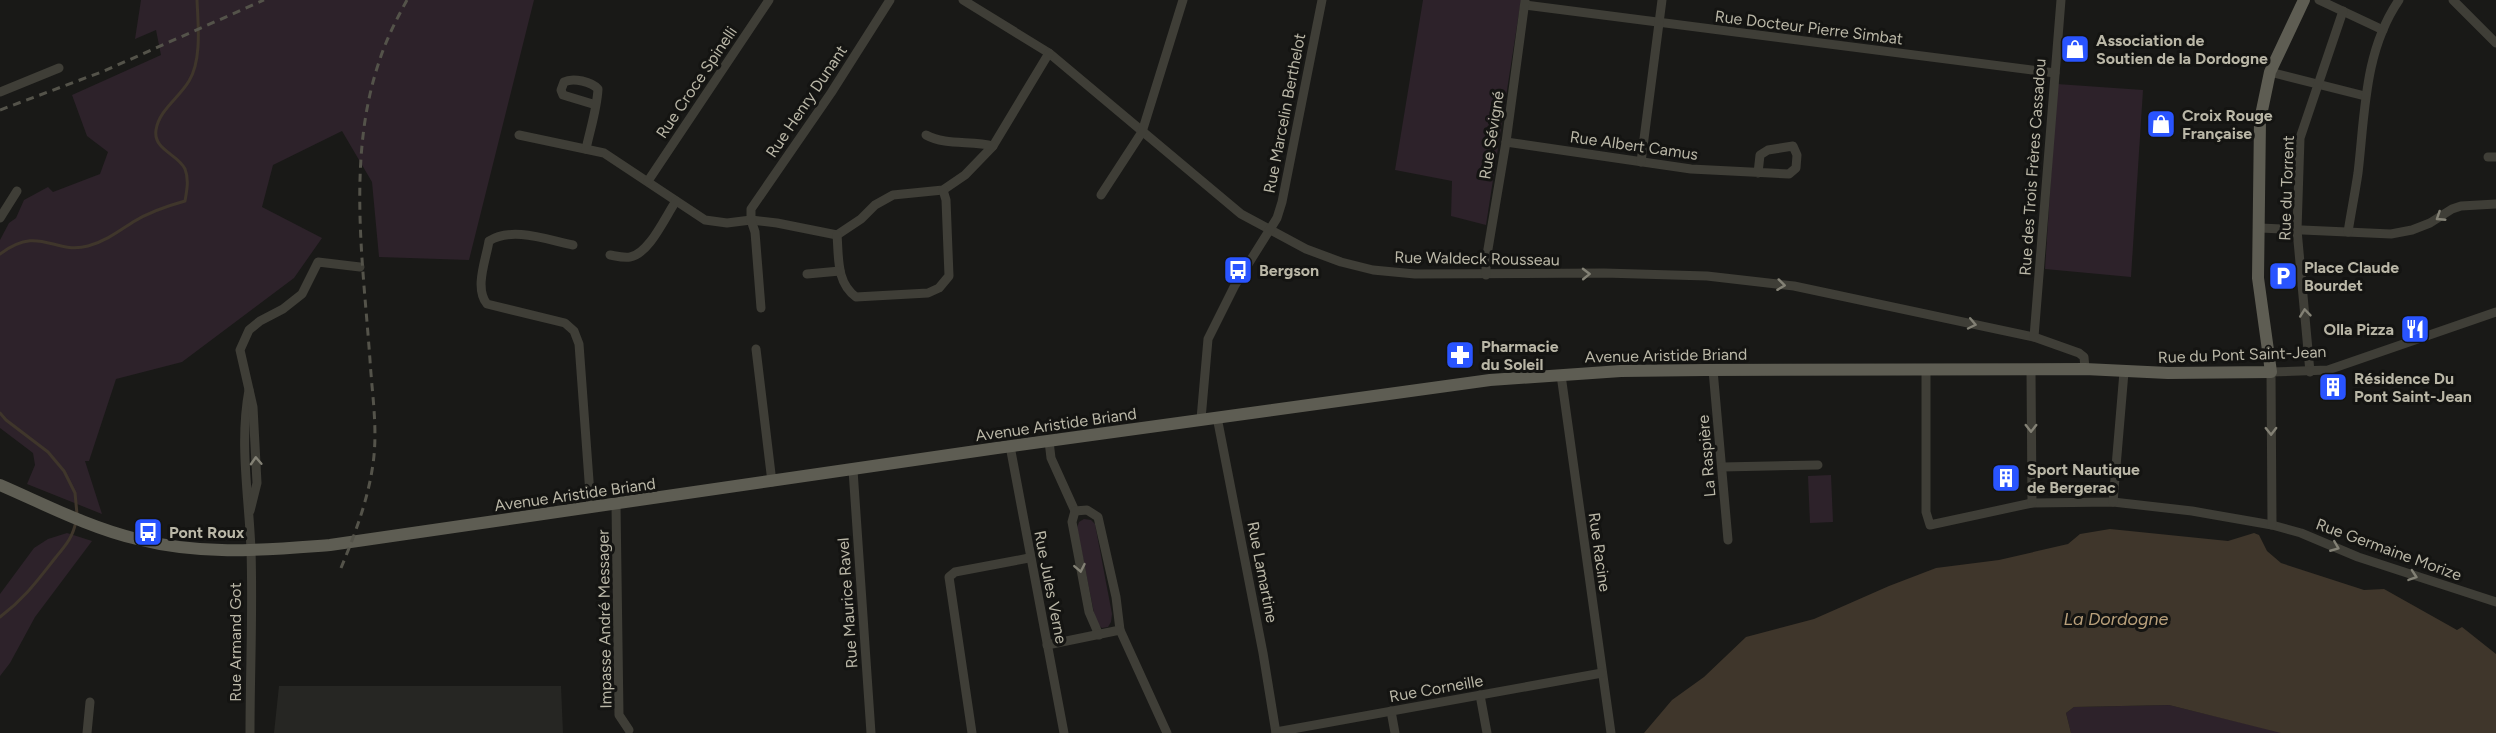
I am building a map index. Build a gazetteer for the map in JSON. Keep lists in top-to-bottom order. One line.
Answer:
{"streets":{"main road":["Rue du Pont Saint-Jean","Avenue Aristide Briand"],"street":["Rue Docteur Pierre Simbat","Rue Croce Spinelli","Rue Henry Dunant","Rue Marcelin Berthelot","Rue Sévigné","Rue Albert Camus","Rue des Trois Frères Cassadou","Rue du Torrent","Rue Waldeck Rousseau","La Raspière","Rue Germaine Morize","Rue Racine","Rue Lamartine","Rue Jules Verne","Rue Maurice Ravel","Impasse André Messager","Rue Armand Got","Rue Corneille"]},"crossings":[["Rue Docteur Pierre Simbat","Rue Sévigné"],["Rue Docteur Pierre Simbat","Rue des Trois Frères Cassadou"],["Rue Marcelin Berthelot","Rue Waldeck Rousseau"],["Rue Marcelin Berthelot","Avenue Aristide Briand"],["Rue Sévigné","Rue Albert Camus"],["Rue Sévigné","Rue Waldeck Rousseau"],["Rue des Trois Frères Cassadou","Rue Waldeck Rousseau"],["Rue du Torrent","Rue du Pont Saint-Jean"],["Rue Waldeck Rousseau","Rue du Pont Saint-Jean"],["Rue Waldeck Rousseau","Avenue Aristide Briand"],["Rue du Pont Saint-Jean","Avenue Aristide Briand"],["Avenue Aristide Briand","La Raspière"],["Avenue Aristide Briand","Rue Germaine Morize"],["Avenue Aristide Briand","Rue Racine"],["Avenue Aristide Briand","Rue Lamartine"],["Avenue Aristide Briand","Rue Jules Verne"],["Avenue Aristide Briand","Rue Maurice Ravel"],["Avenue Aristide Briand","Impasse André Messager"],["Avenue Aristide Briand","Rue Armand Got"],["Rue Racine","Rue Corneille"],["Rue Lamartine","Rue Corneille"]],"one_way":["Rue du Torrent","Rue Waldeck Rousseau"],"water":["La Dordogne"],"places":{"shop":["Association de Soutien de la Dordogne","Croix Rouge Française"],"bus stop":["Bergson","Pont Roux"],"parking":["Place Claude Bourdet"],"restaurant":["Olla Pizza"],"pharmacy":["Pharmacie du Soleil"],"building":["Résidence Du Pont Saint-Jean","Sport Nautique de Bergerac"]}}
